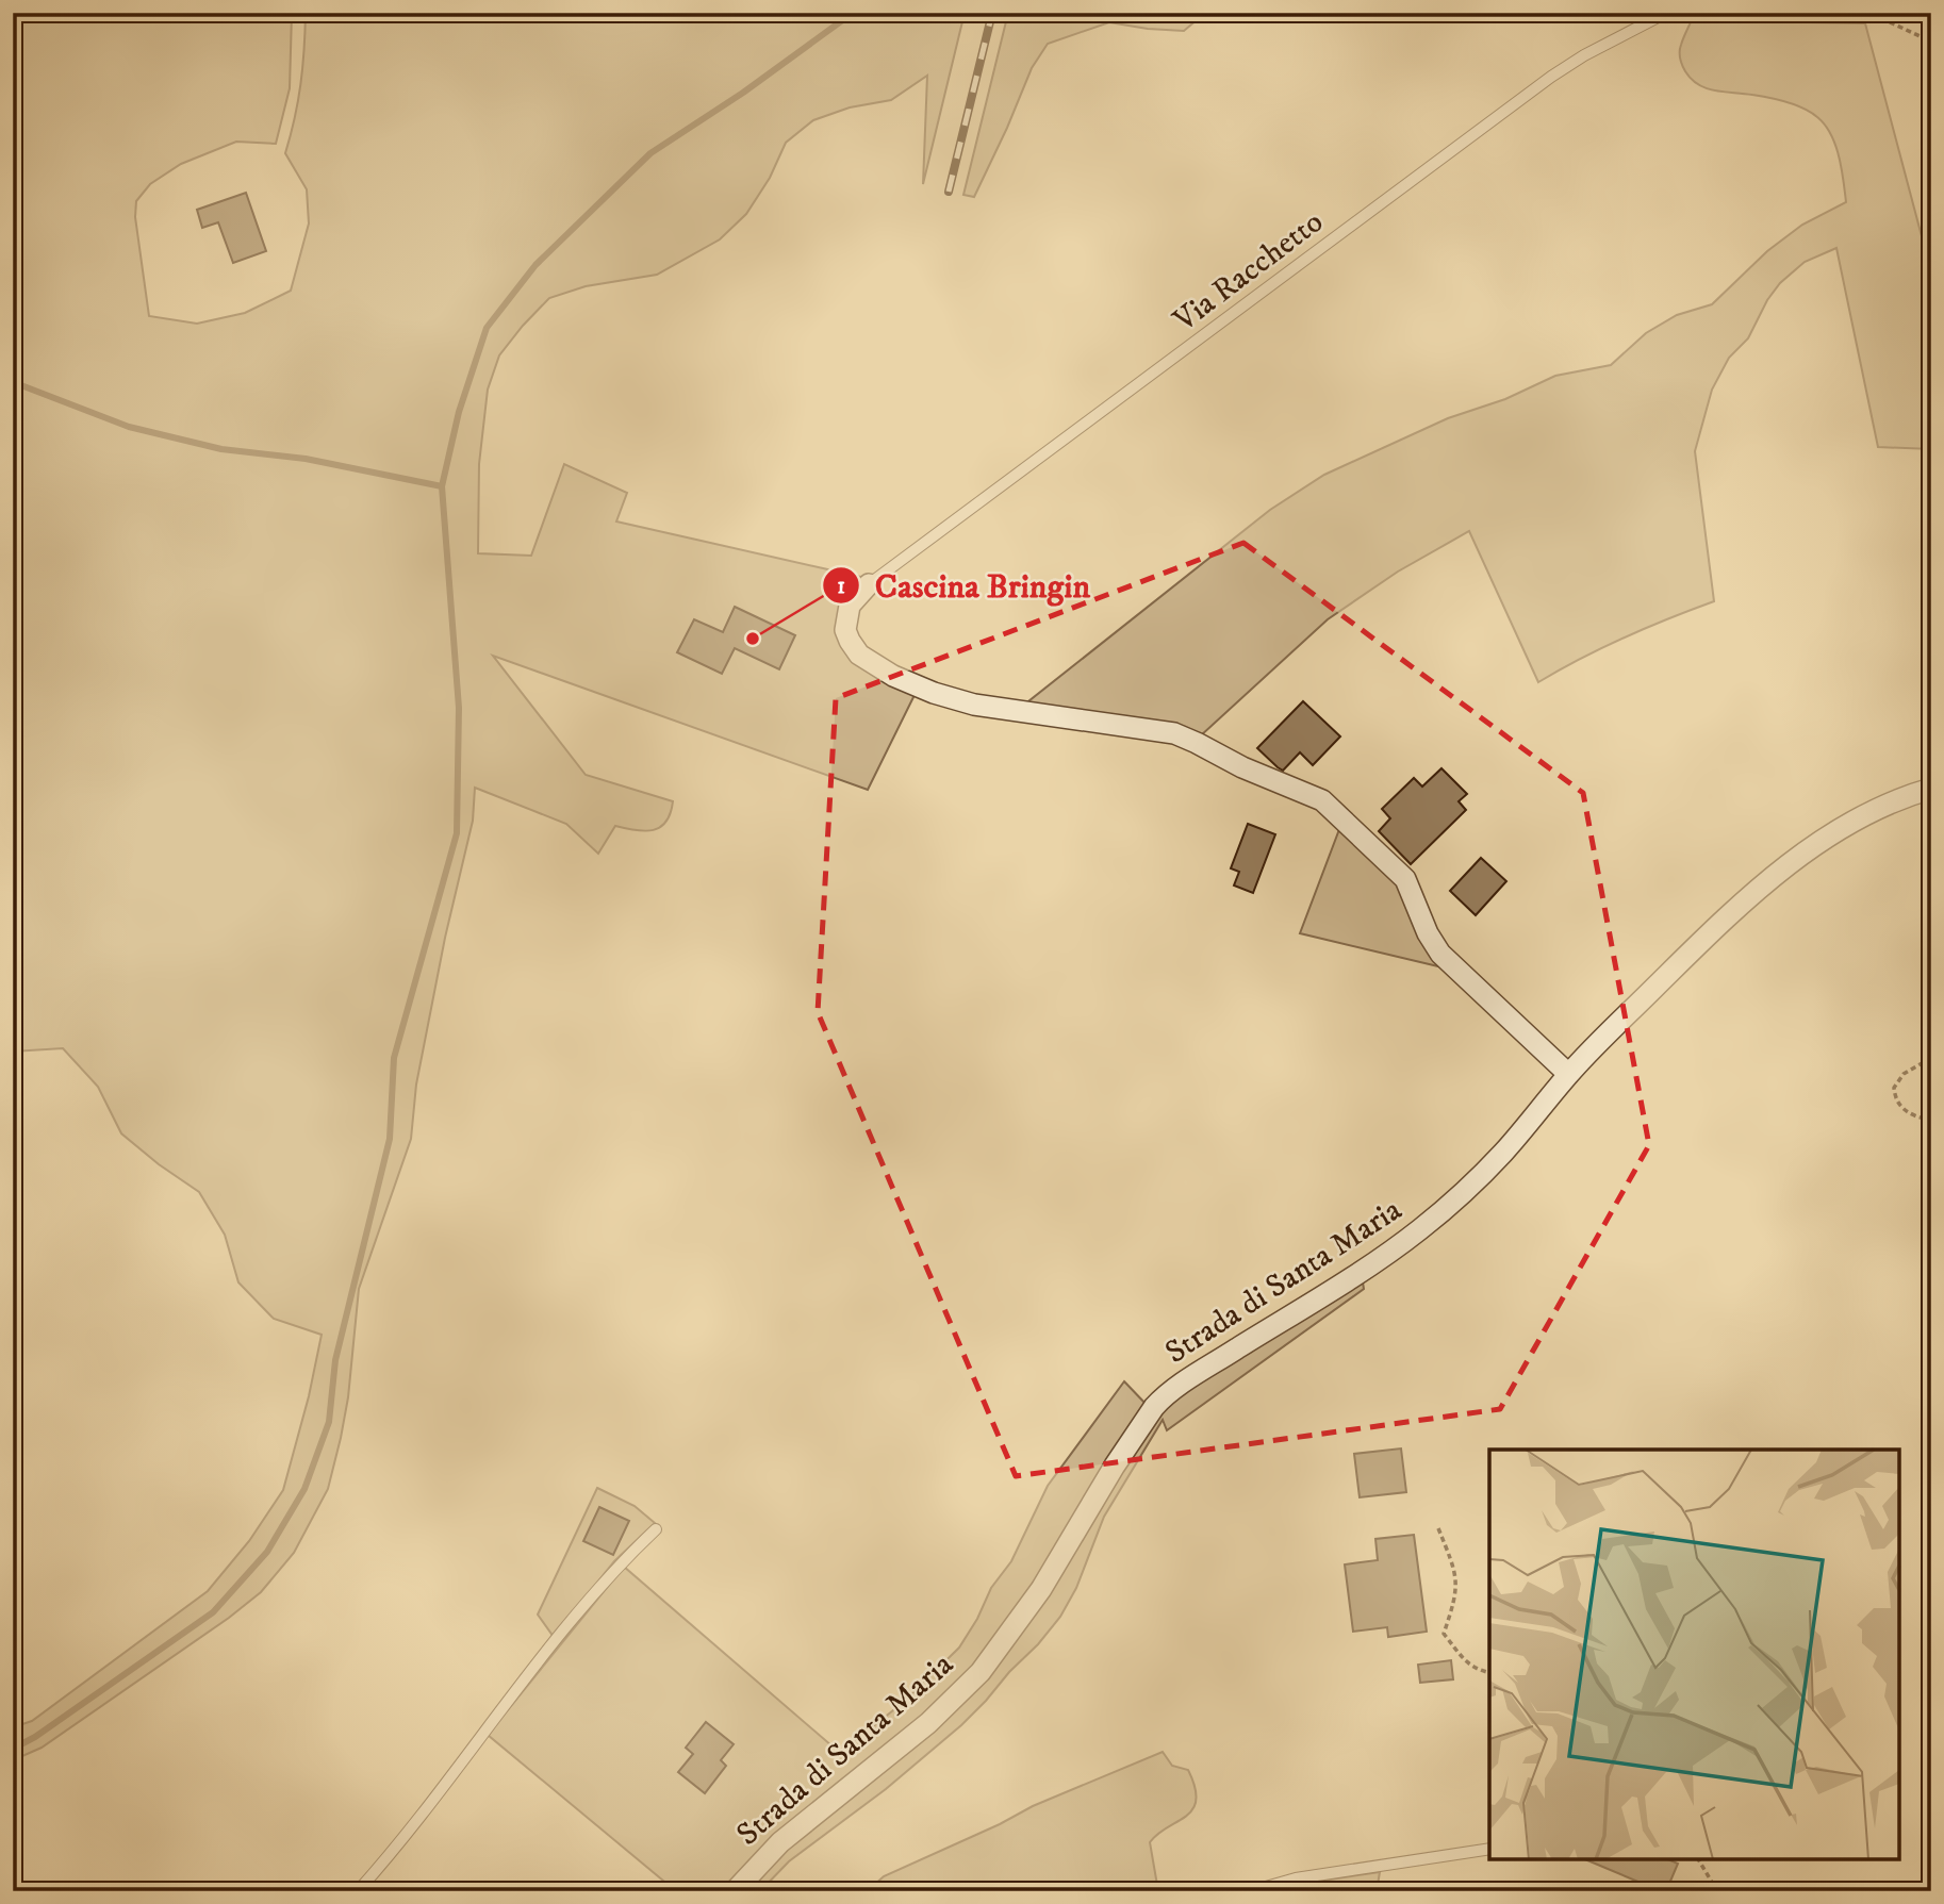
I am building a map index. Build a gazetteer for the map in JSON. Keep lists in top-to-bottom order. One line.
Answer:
{"streets":{"street":["Strada di Santa Maria"],"lane":["Via Racchetto"]},"places":["Cascina Bringin"]}
